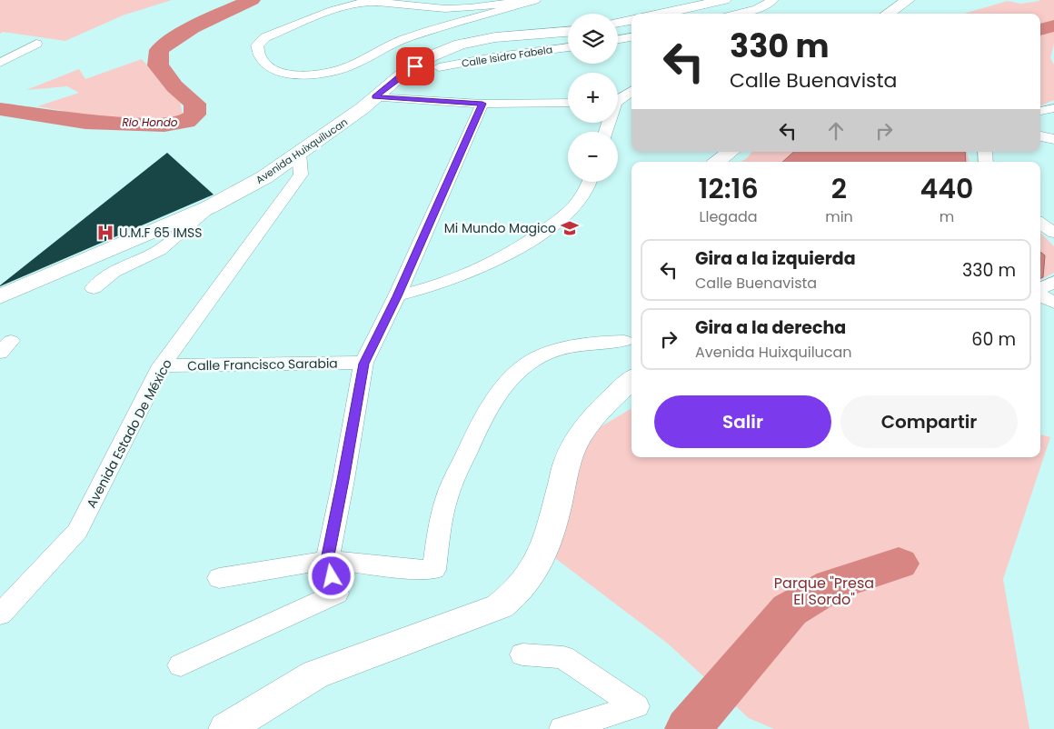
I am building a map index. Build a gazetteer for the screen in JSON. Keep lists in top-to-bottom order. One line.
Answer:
{"streets":{"street":["Calle Isidro Fabela","Avenida Huixquilucan","Calle Francisco Sarabia","Avenida Estado De México"]},"crossings":[["Avenida Huixquilucan","Avenida Estado De México"],["Calle Francisco Sarabia","Avenida Estado De México"]],"water":["Rio Hondo"],"parks":["Parque \"Presa El Sordo\""],"places":{"school or university":["Mi Mundo Magico"],"hospital":["U.M.F 65 IMSS"]},"page":{"map_buttons":["+","−"],"turn":["330 m","Calle Buenavista"],"eta":["12:16","Llegada","2","min","440","m"],"list":[{"name":"Gira a la izquierda","note":"Calle Buenavista","value":"330 m"},{"name":"Gira a la derecha","note":"Avenida Huixquilucan","value":"60 m"}],"buttons":["Salir","Compartir"]}}
